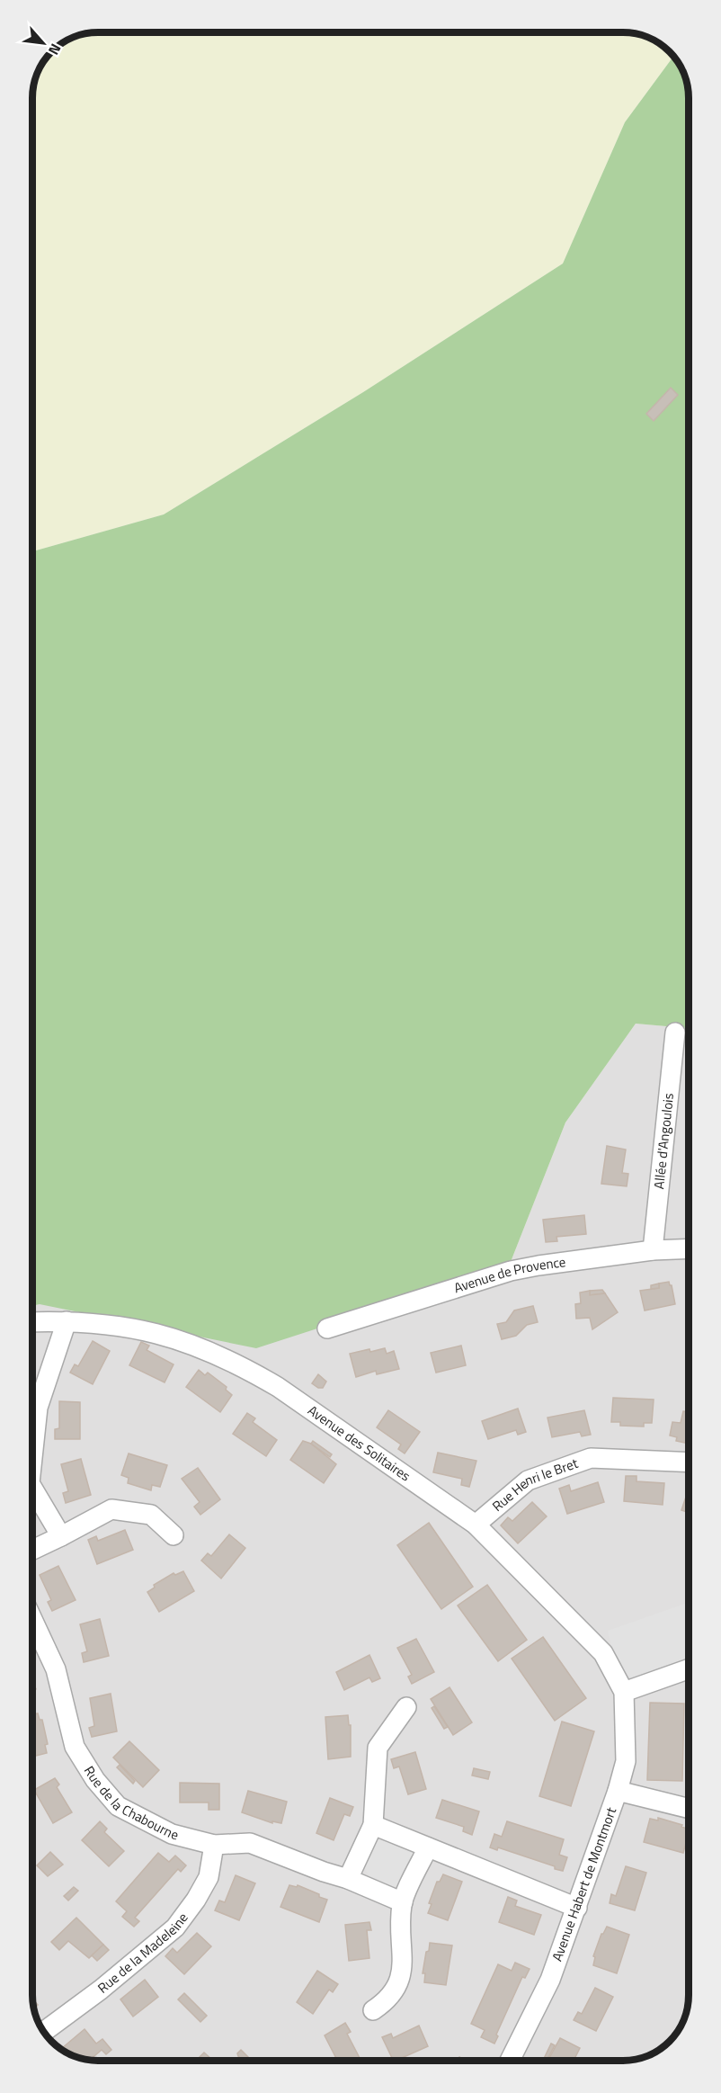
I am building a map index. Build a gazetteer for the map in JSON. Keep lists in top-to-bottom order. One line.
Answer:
{"streets":{"street":["Allée d'Angoulois","Avenue de Provence","Avenue des Solitaires","Rue Henri le Bret","Rue de la Chabourne","Avenue Habert de Montmort","Rue de la Madeleine"]},"crossings":[["Allée d'Angoulois","Avenue de Provence"],["Avenue des Solitaires","Rue Henri le Bret"],["Avenue des Solitaires","Avenue Habert de Montmort"],["Rue de la Chabourne","Rue de la Madeleine"]],"north":"bottom right"}
